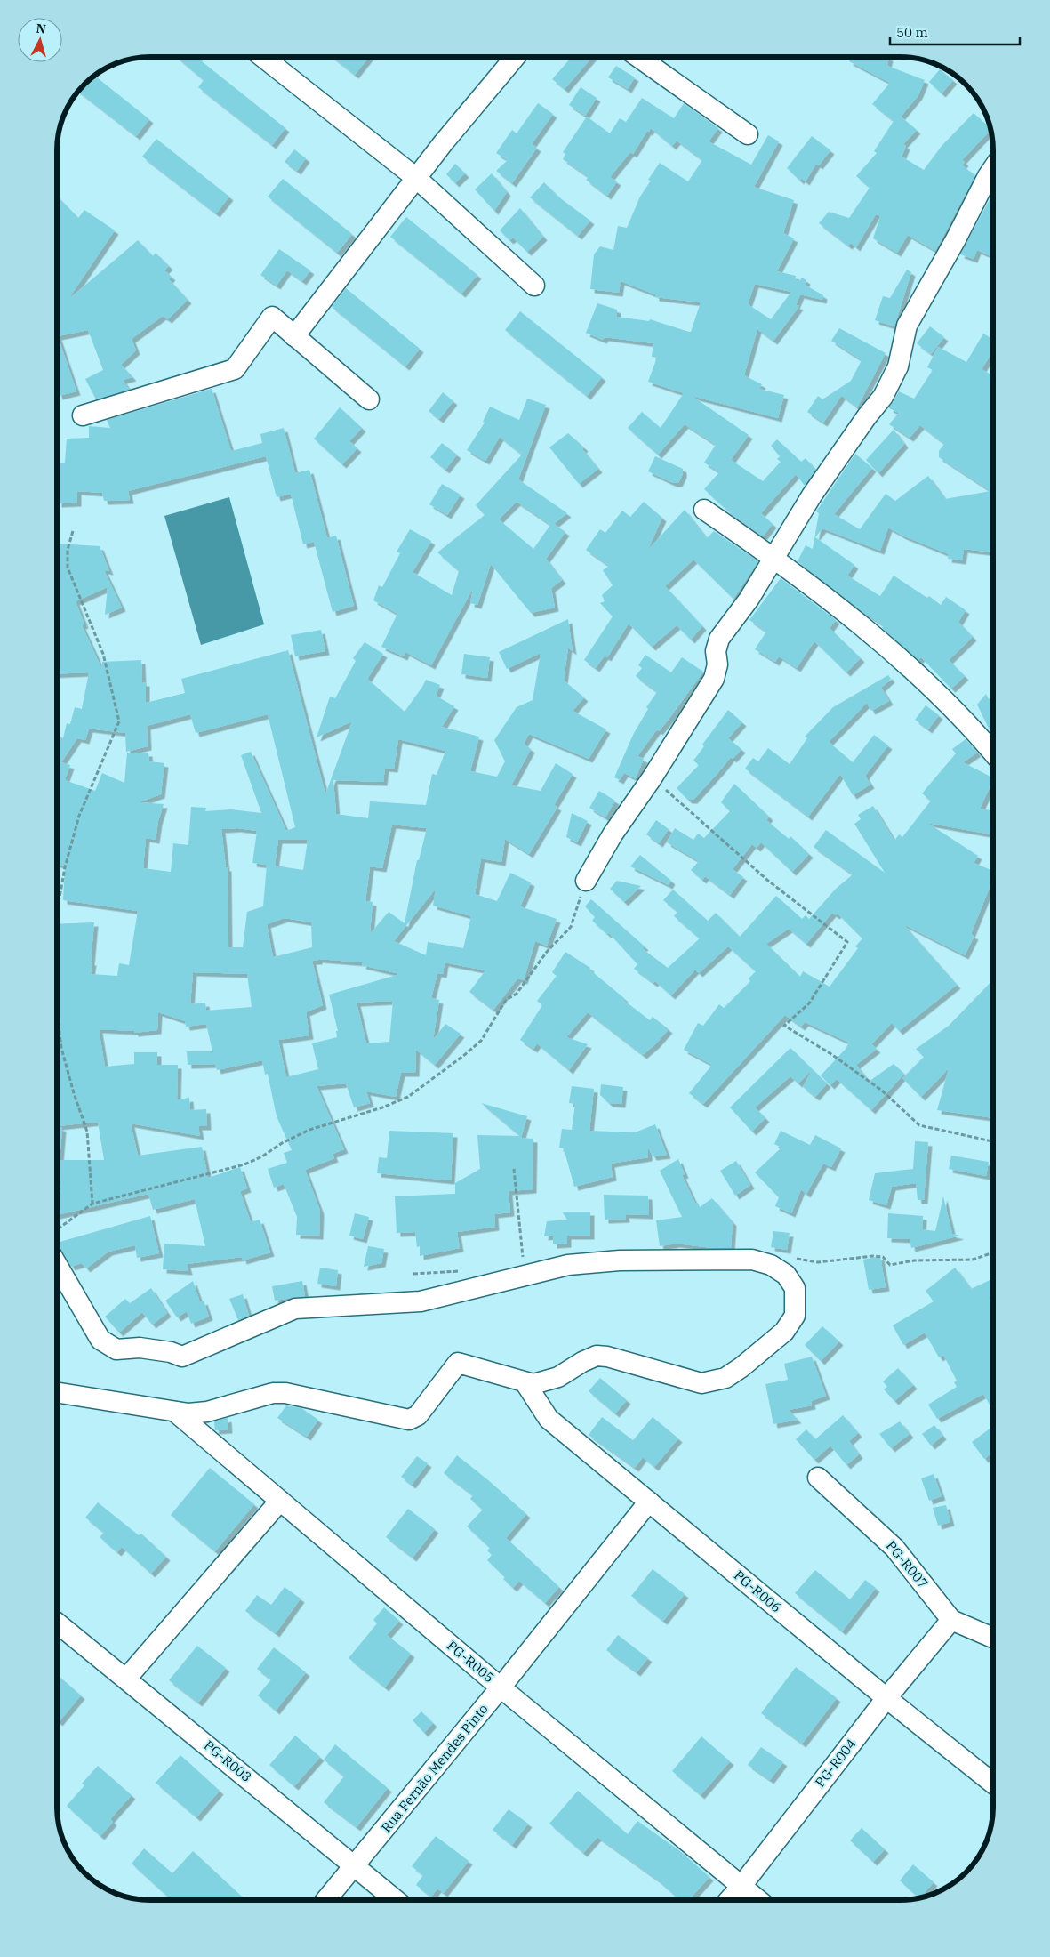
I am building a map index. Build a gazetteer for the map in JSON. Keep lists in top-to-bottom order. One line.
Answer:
{"streets":{"street":["PG-R007","PG-R006","PG-R005","PG-R003","PG-R004","Rua Fernão Mendes Pinto"]},"crossings":[["PG-R007","PG-R004"],["PG-R006","PG-R004"],["PG-R006","Rua Fernão Mendes Pinto"],["PG-R005","PG-R004"],["PG-R005","Rua Fernão Mendes Pinto"],["PG-R003","Rua Fernão Mendes Pinto"]],"scale_bar":"50 m","north":"top"}
